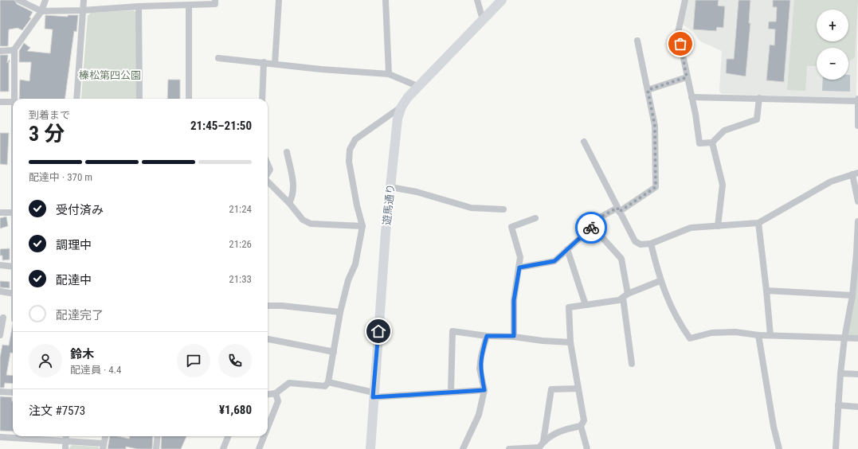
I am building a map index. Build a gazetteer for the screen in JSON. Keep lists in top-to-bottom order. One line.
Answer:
{"streets":{"street":["遊馬通り"]},"parks":["榛松第四公園"],"page":{"map_buttons":["+","−"],"heading":["3 分","到着まで","21:45–21:50"],"panel":["鈴木","配達員 · 4.4","注文 #7573","¥1,680"],"bar":"配達中 · 370 m","list":[["受付済み","21:24"],["調理中","21:26"],["配達中","21:33"],"配達完了"]}}
